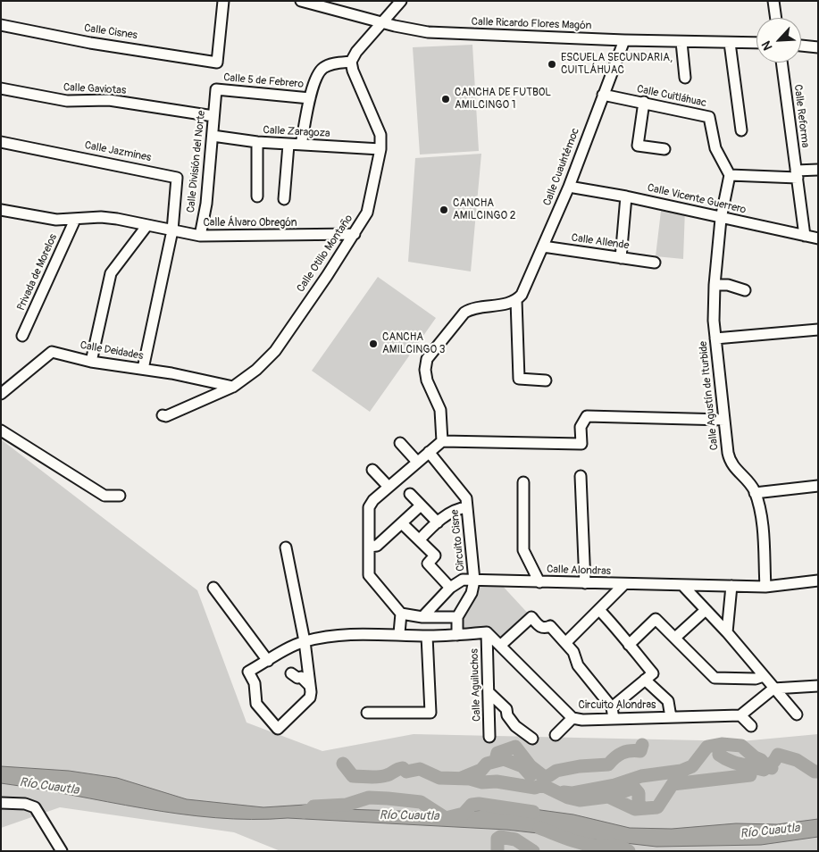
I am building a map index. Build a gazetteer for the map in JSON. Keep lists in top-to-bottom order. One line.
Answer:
{"streets":{"street":["Calle Ricardo Flores Magón","Calle Cisnes","Calle 5 de Febrero","Calle Gaviotas","Calle Cuitláhuac","Calle Reforma","Calle Zaragoza","Calle Jazmines","Calle División del Norte","Calle Cuauhtémoc","Calle Vicente Guerrero","Calle Álvaro Obregón","Calle Allende","Calle Otilio Montaño","Privada de Morelos","Calle Deidades","Calle Agustín de Iturbide","Circuito Cisne","Calle Alondras","Calle Aguiluchos","Circuito Alondras"]},"crossings":[["Calle Ricardo Flores Magón","Calle Cuauhtémoc"],["Calle 5 de Febrero","Calle División del Norte"],["Calle Gaviotas","Calle División del Norte"],["Calle Cuitláhuac","Calle Cuauhtémoc"],["Calle Reforma","Calle Vicente Guerrero"],["Calle Zaragoza","Calle División del Norte"],["Calle Zaragoza","Calle Otilio Montaño"],["Calle Jazmines","Calle Álvaro Obregón"],["Calle Jazmines","Calle Deidades"],["Calle División del Norte","Calle Álvaro Obregón"],["Calle Cuauhtémoc","Calle Vicente Guerrero"],["Calle Cuauhtémoc","Calle Allende"],["Calle Vicente Guerrero","Calle Agustín de Iturbide"],["Calle Álvaro Obregón","Calle Otilio Montaño"],["Calle Álvaro Obregón","Privada de Morelos"],["Calle Otilio Montaño","Calle Deidades"],["Calle Agustín de Iturbide","Calle Alondras"],["Circuito Cisne","Calle Alondras"],["Calle Aguiluchos","Circuito Alondras"]],"water":["Río Cuautla"],"places":["ESCUELA SECUNDARIA, CUITLÁHUAC","CANCHA DE FUTBOL AMILCINGO 1","CANCHA AMILCINGO 2","CANCHA AMILCINGO 3"],"north":"bottom left"}
